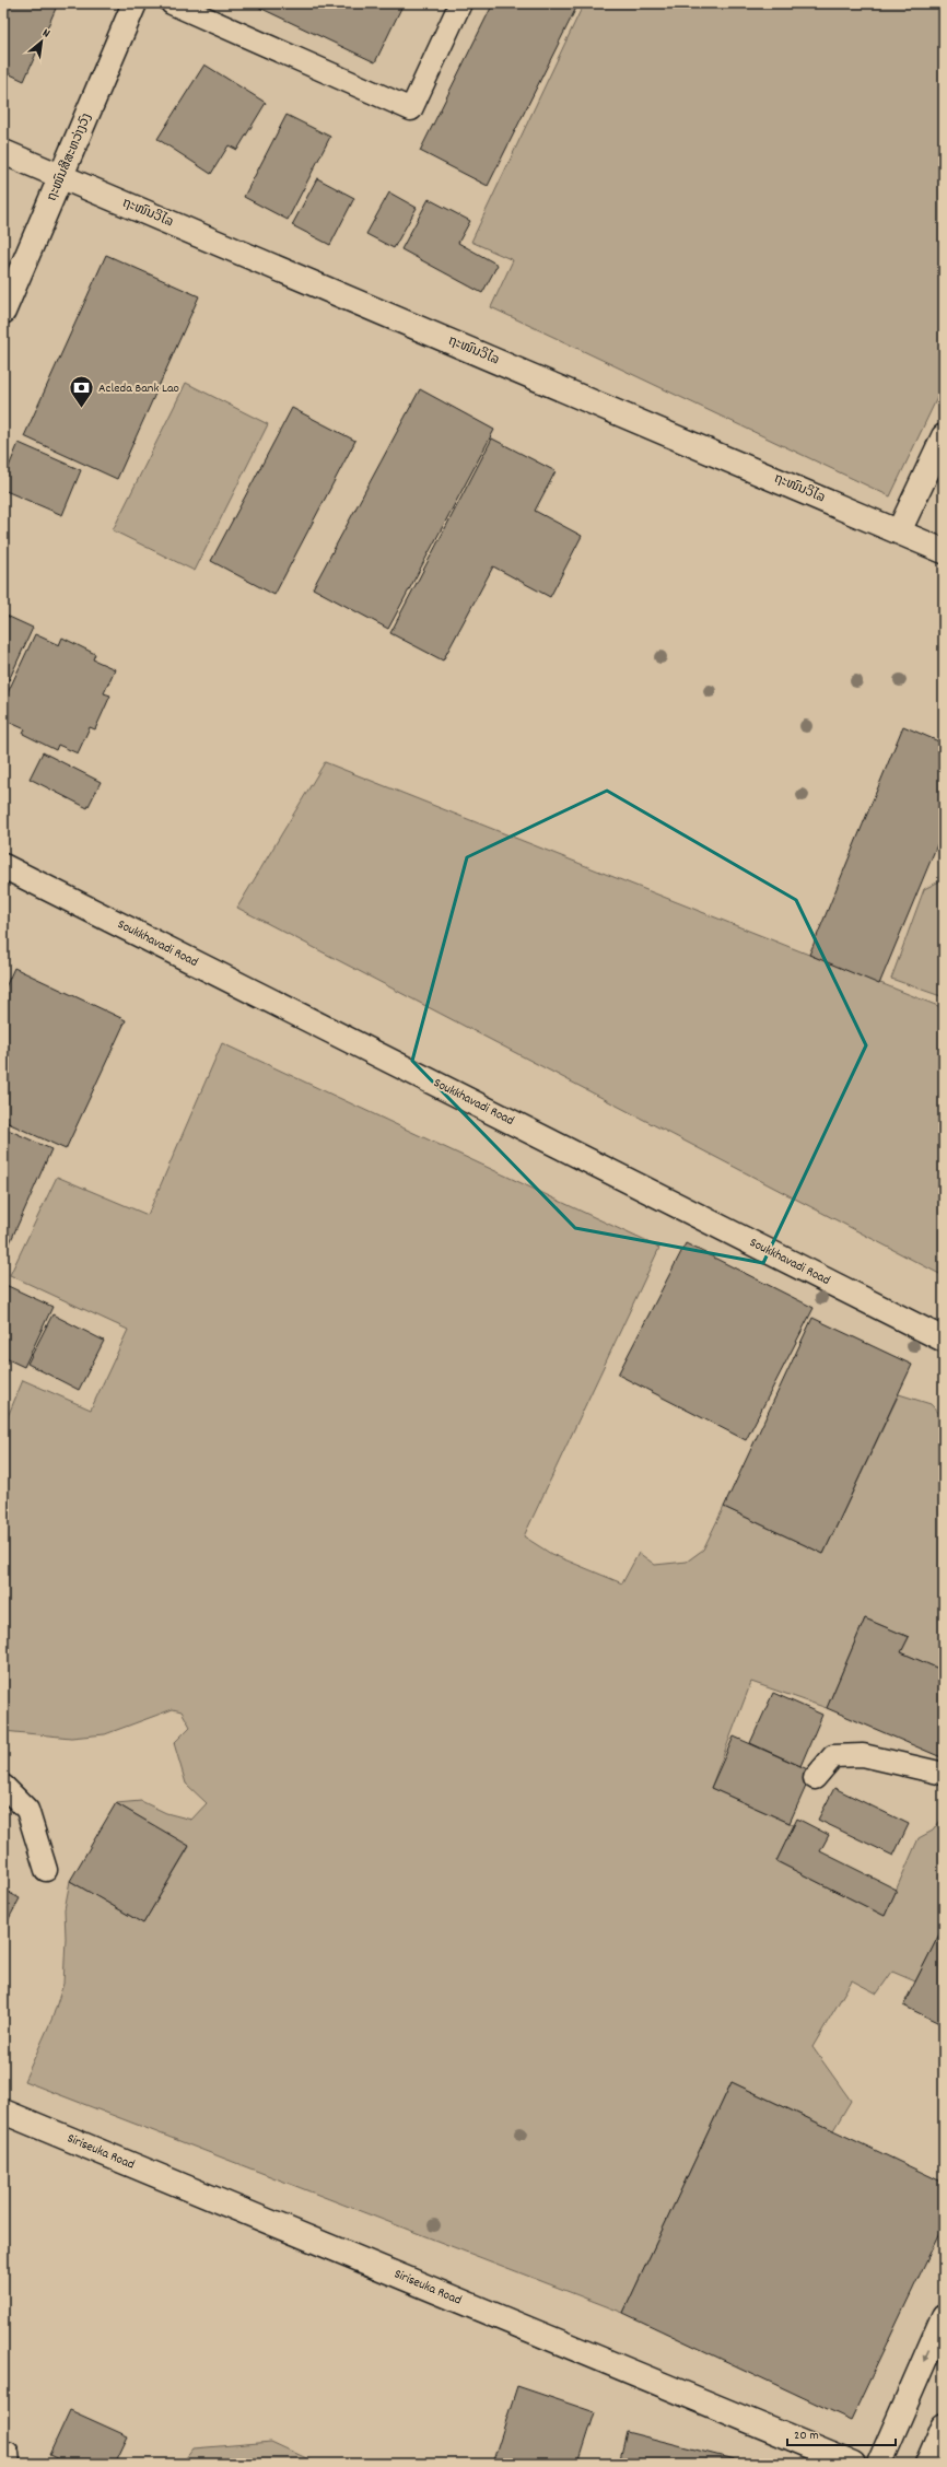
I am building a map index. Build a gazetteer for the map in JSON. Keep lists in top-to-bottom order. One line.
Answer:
{"streets":{"street":["ຖະໜົນສີສະຫວ່າງວົງ","ຖະໜົນວິໄລ","Soukkhavadi Road","Siriseuka Road"]},"crossings":[["ຖະໜົນສີສະຫວ່າງວົງ","ຖະໜົນວິໄລ"]],"places":{"bank":["Acleda Bank Lao"]},"scale_bar":"20 m","north":"top right"}
